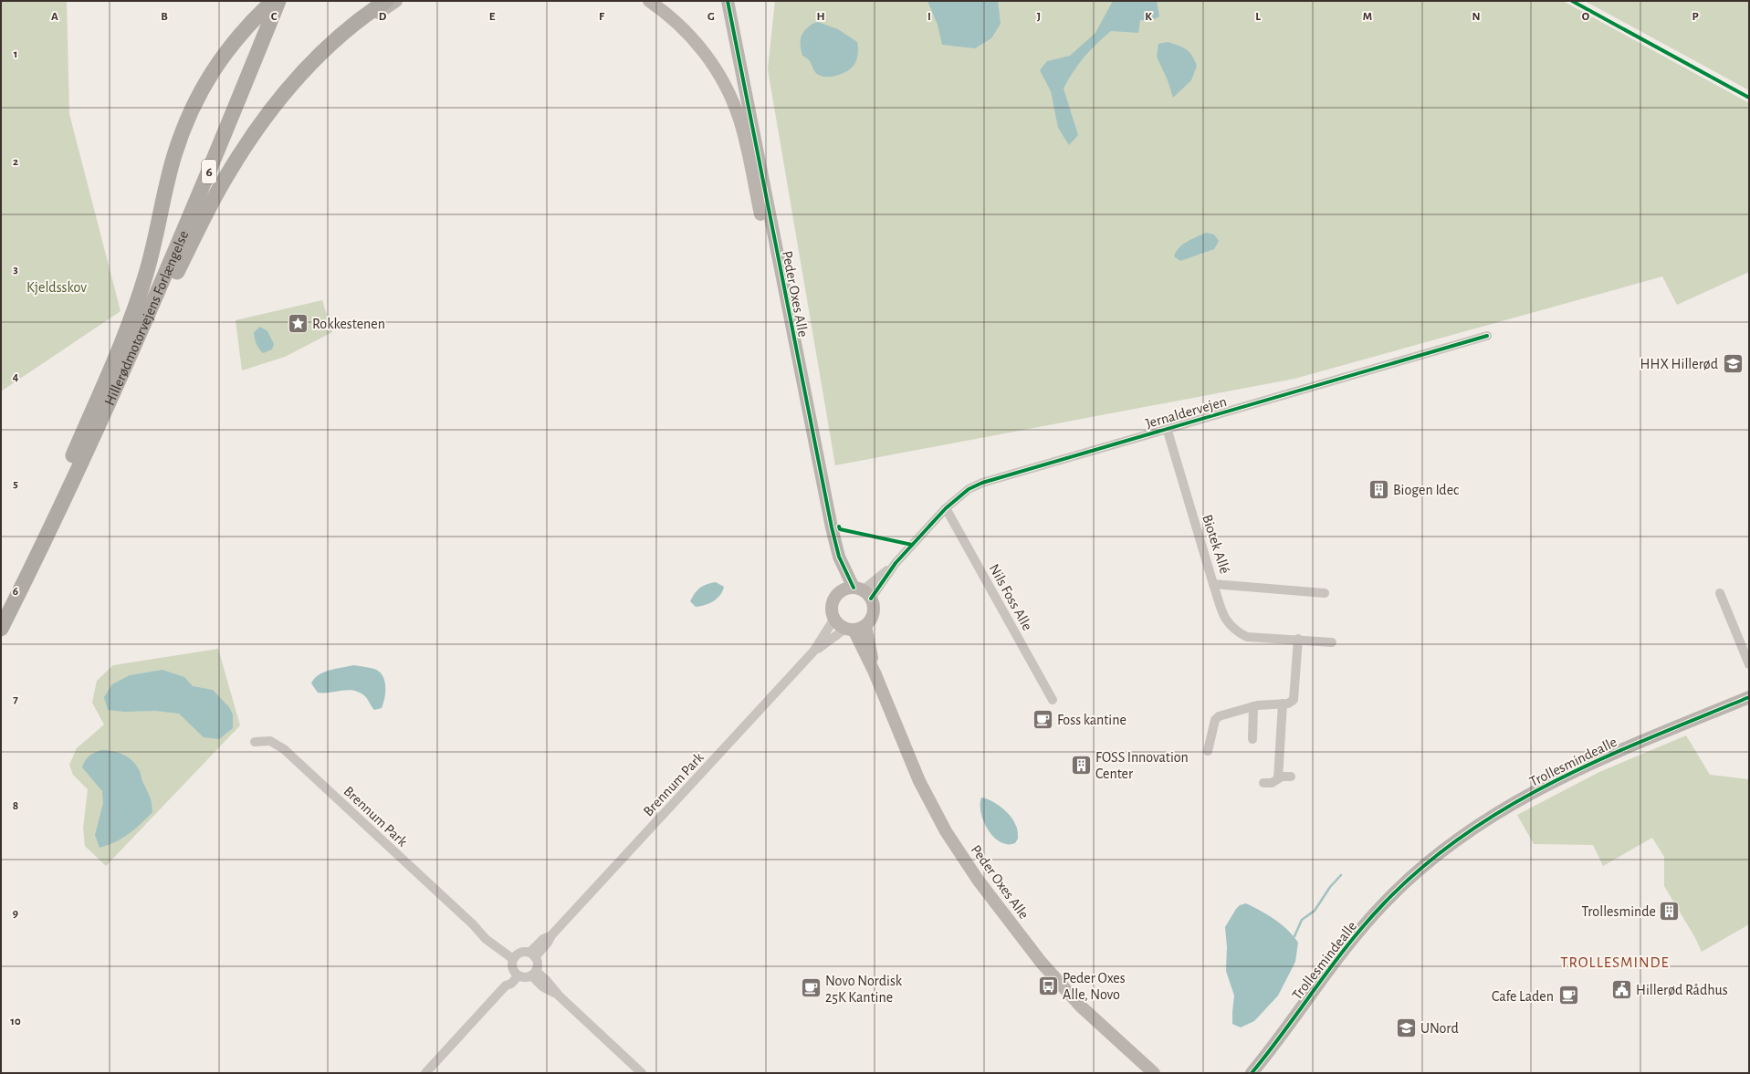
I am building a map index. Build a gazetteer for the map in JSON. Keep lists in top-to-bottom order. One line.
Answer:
{"streets":{"highway":["6","Hillerødmotorvejens Forlængelse"],"street":["Peder Oxes Alle","Jernaldervejen","Biotek Allé","Nils Foss Alle","Trollesmindealle","Brennum Park"]},"crossings":[["Peder Oxes Alle","Jernaldervejen"],["Peder Oxes Alle","Brennum Park"],["Jernaldervejen","Biotek Allé"],["Jernaldervejen","Nils Foss Alle"],["Jernaldervejen","Brennum Park"]],"districts":["TROLLESMINDE"],"parks":["Kjeldsskov"],"places":{"place":["Rokkestenen"],"school or university":["HHX Hillerød","UNord"],"building":["Biogen Idec","FOSS Innovation Center","Trollesminde"],"cafe":["Foss kantine","Novo Nordisk 25K Kantine","Cafe Laden"],"bus stop":["Peder Oxes Alle, Novo"],"public building":["Hillerød Rådhus"]},"grid":{"columns":["A","B","C","D","E","F","G","H","I","J","K","L","M","N","O","P"],"rows":["1","2","3","4","5","6","7","8","9","10"]}}
